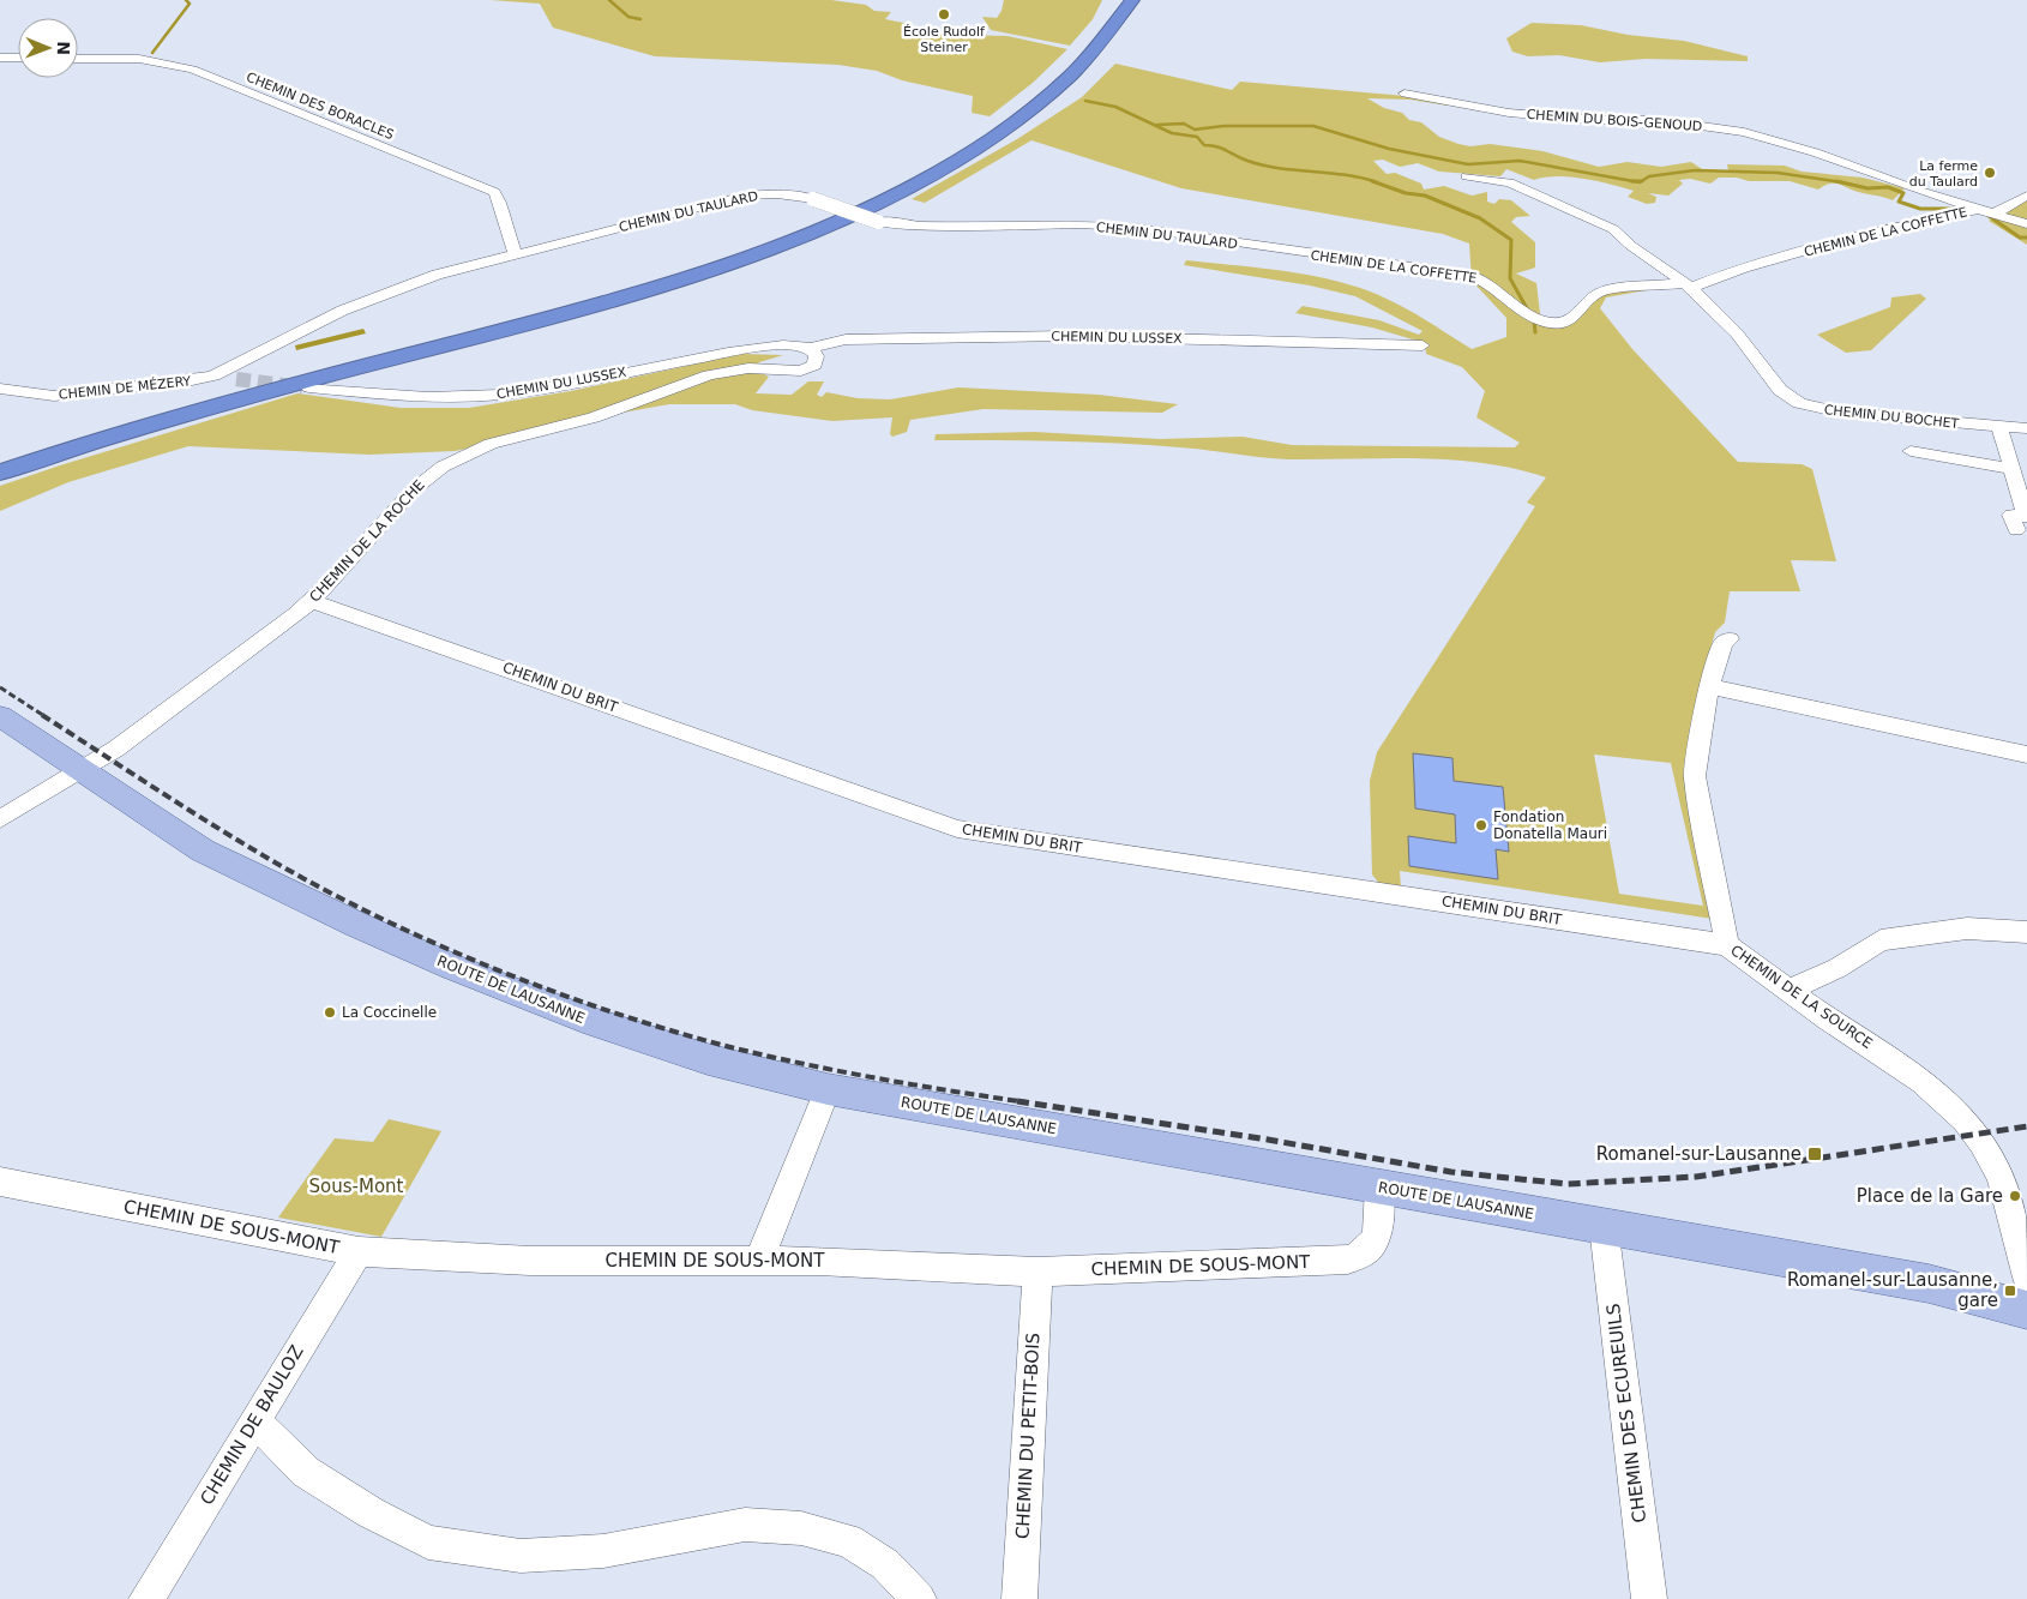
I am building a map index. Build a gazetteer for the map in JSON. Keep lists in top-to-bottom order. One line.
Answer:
{"streets":{"main road":["ROUTE DE LAUSANNE"],"street":["CHEMIN DES BORACLES","CHEMIN DU BOIS-GENOUD","CHEMIN DU TAULARD","CHEMIN DE LA COFFETTE","CHEMIN DU LUSSEX","CHEMIN DE MÉZERY","CHEMIN DU BOCHET","CHEMIN DE LA ROCHE","CHEMIN DU BRIT","CHEMIN DE LA SOURCE","CHEMIN DE SOUS-MONT","CHEMIN DES ECUREUILS","CHEMIN DE BAULOZ","CHEMIN DU PETIT-BOIS"]},"crossings":[["CHEMIN DES BORACLES","CHEMIN DU TAULARD"],["CHEMIN DU BOIS-GENOUD","CHEMIN DE LA COFFETTE"],["CHEMIN DU TAULARD","CHEMIN DE LA COFFETTE"],["CHEMIN DU TAULARD","CHEMIN DE MÉZERY"],["CHEMIN DE LA COFFETTE","CHEMIN DU BOCHET"],["CHEMIN DU LUSSEX","CHEMIN DE LA ROCHE"],["CHEMIN DE LA ROCHE","CHEMIN DU BRIT"],["CHEMIN DE LA ROCHE","ROUTE DE LAUSANNE"],["CHEMIN DU BRIT","CHEMIN DE LA SOURCE"],["ROUTE DE LAUSANNE","CHEMIN DE SOUS-MONT"],["ROUTE DE LAUSANNE","CHEMIN DES ECUREUILS"],["CHEMIN DE SOUS-MONT","CHEMIN DE BAULOZ"],["CHEMIN DE SOUS-MONT","CHEMIN DU PETIT-BOIS"]],"parks":["Sous-Mont"],"places":{"other":["École Rudolf Steiner","La ferme du Taulard","Fondation Donatella Mauri","La Coccinelle","Place de la Gare"],"transit":["Romanel-sur-Lausanne","Romanel-sur-Lausanne, gare"]},"north":"right"}
